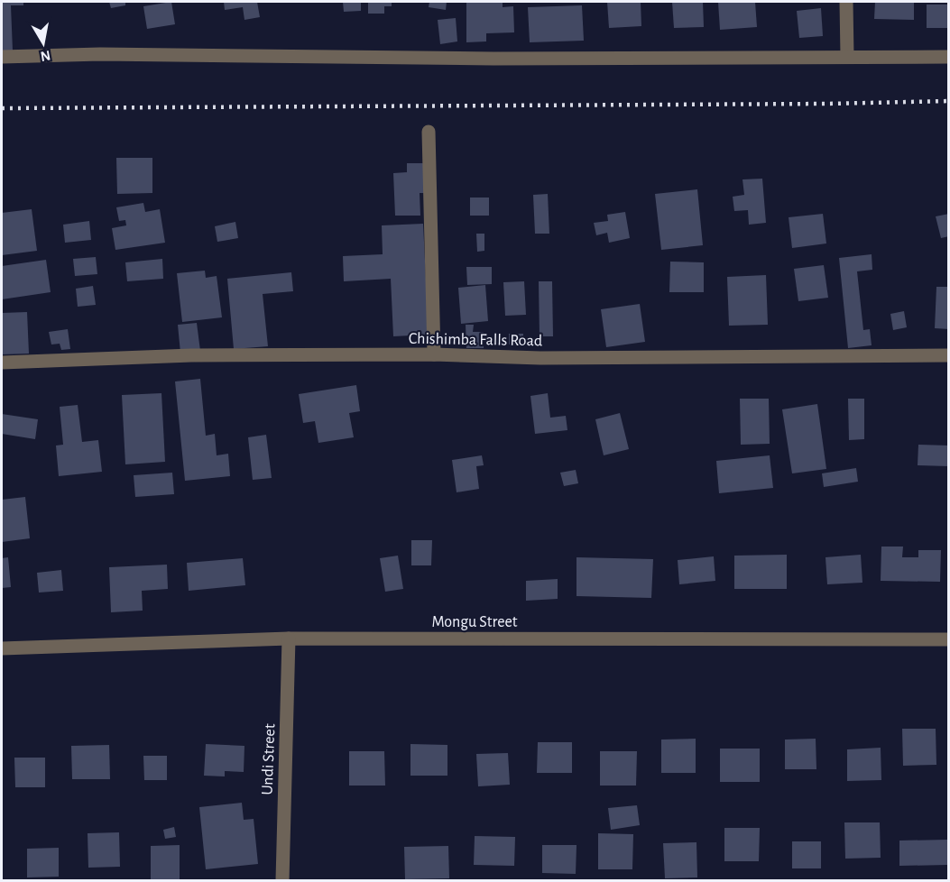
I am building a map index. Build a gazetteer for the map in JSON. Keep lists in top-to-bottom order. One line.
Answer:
{"streets":{"street":["Chishimba Falls Road","Mongu Street","Undi Street"]},"crossings":[["Mongu Street","Undi Street"]],"north":"bottom"}
